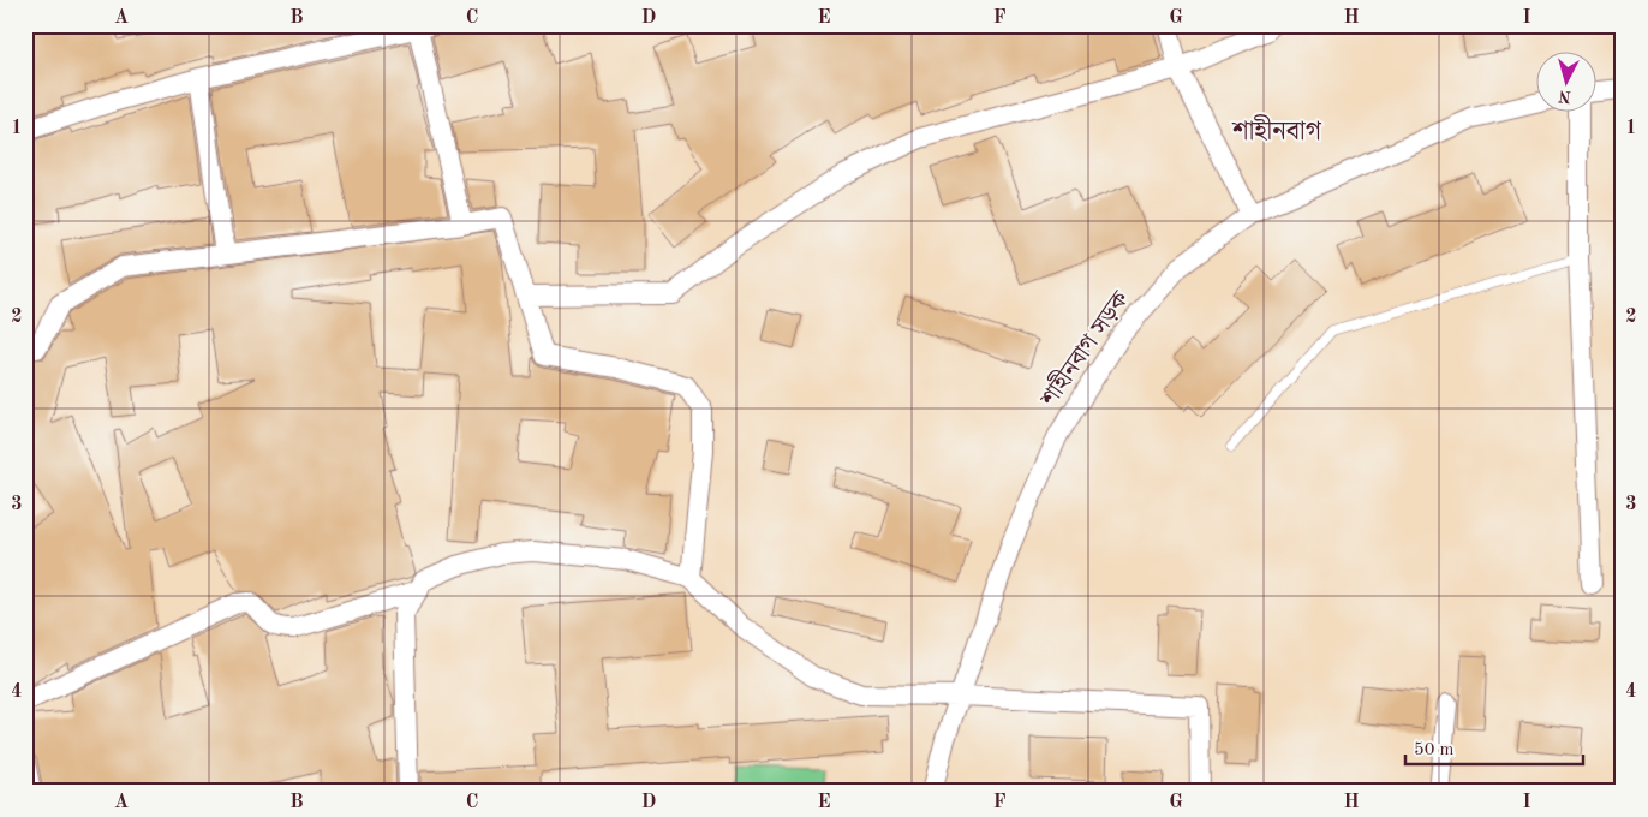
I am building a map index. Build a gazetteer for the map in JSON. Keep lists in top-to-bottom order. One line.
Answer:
{"streets":{"street":["শাহীনবাগ সড়ক"]},"districts":["শাহীনবাগ"],"scale_bar":"50 m","north":"bottom","grid":{"columns":["A","B","C","D","E","F","G","H","I"],"rows":["1","2","3","4"]}}
